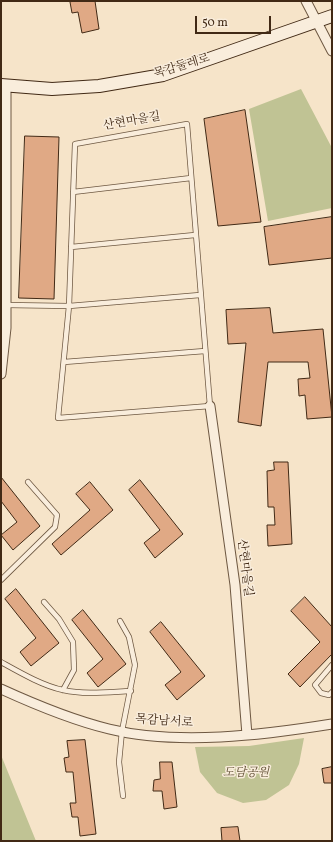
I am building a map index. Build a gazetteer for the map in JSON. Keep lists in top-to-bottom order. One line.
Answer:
{"streets":{"street":["목감둘레로","산현마을길","목감남서로"]},"crossings":[["산현마을길","목감남서로"]],"parks":["도담공원"],"scale_bar":"50 m"}
